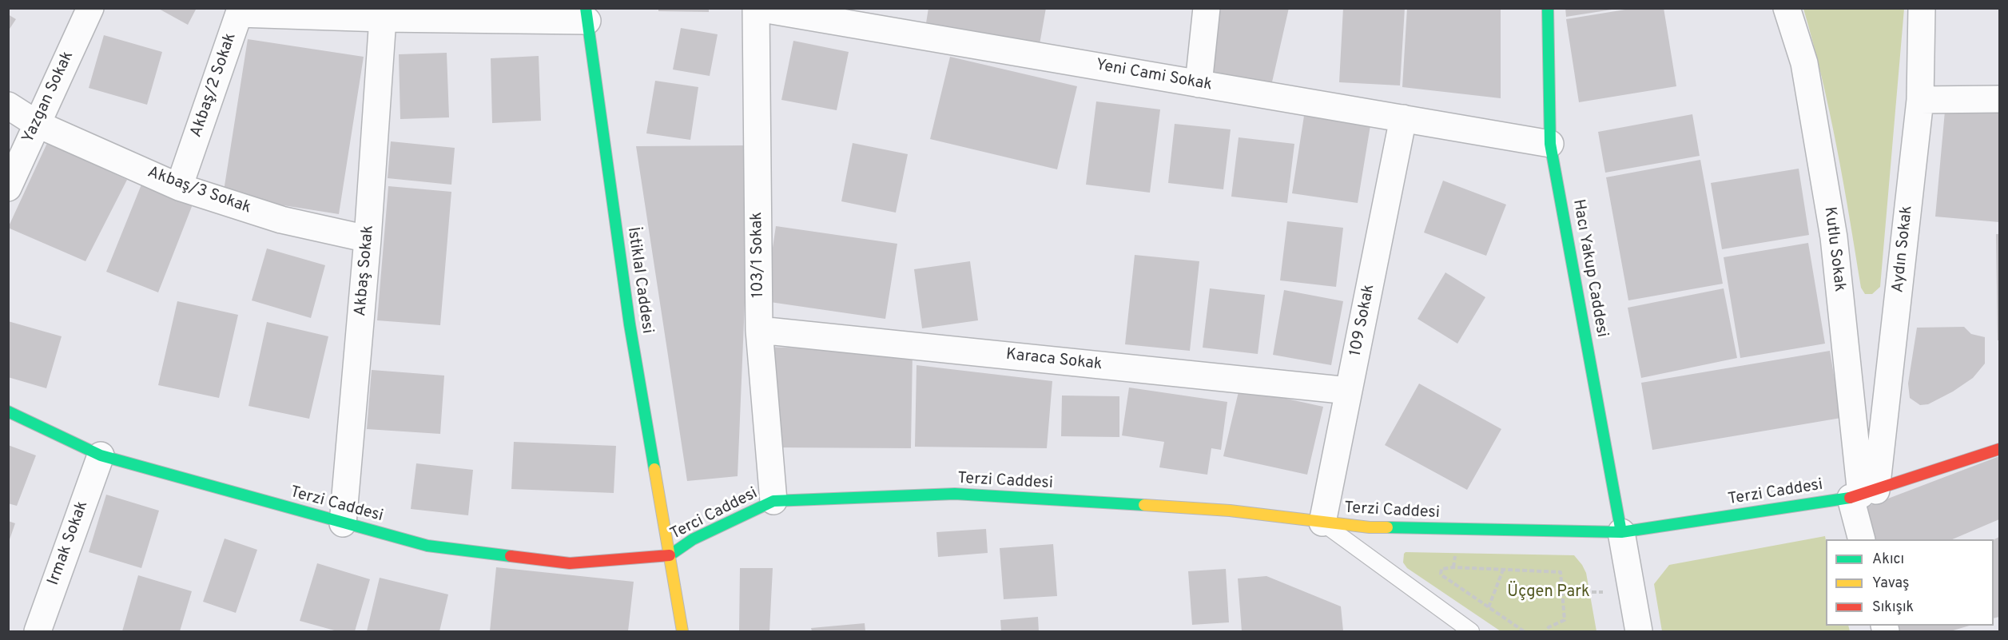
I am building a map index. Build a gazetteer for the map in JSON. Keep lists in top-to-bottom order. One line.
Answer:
{"streets":{"street":["Yeni Cami Sokak","Akbaş/2 Sokak","Yazgan Sokak","Akbaş/3 Sokak","Kutlu Sokak","Aydın Sokak","103/1 Sokak","Hacı Yakup Caddesi","Akbaş Sokak","İstiklal Caddesi","109 Sokak","Karaca Sokak","Terzi Caddesi","Terci Caddesi","Irmak Sokak"]},"crossings":[["Yeni Cami Sokak","103/1 Sokak"],["Yeni Cami Sokak","Hacı Yakup Caddesi"],["Yeni Cami Sokak","109 Sokak"],["Akbaş/2 Sokak","Akbaş/3 Sokak"],["Akbaş/2 Sokak","Akbaş Sokak"],["Akbaş/2 Sokak","İstiklal Caddesi"],["Yazgan Sokak","Akbaş/3 Sokak"],["Akbaş/3 Sokak","Akbaş Sokak"],["Kutlu Sokak","Aydın Sokak"],["Kutlu Sokak","Terzi Caddesi"],["Aydın Sokak","Terzi Caddesi"],["103/1 Sokak","Karaca Sokak"],["103/1 Sokak","Terzi Caddesi"],["103/1 Sokak","Terci Caddesi"],["Hacı Yakup Caddesi","Terzi Caddesi"],["Akbaş Sokak","Terzi Caddesi"],["İstiklal Caddesi","Terzi Caddesi"],["İstiklal Caddesi","Terci Caddesi"],["109 Sokak","Karaca Sokak"],["109 Sokak","Terzi Caddesi"],["Terzi Caddesi","Terci Caddesi"],["Terzi Caddesi","Irmak Sokak"]],"parks":["Üçgen Park"],"legend":["Akıcı","Yavaş","Sıkışık"]}
